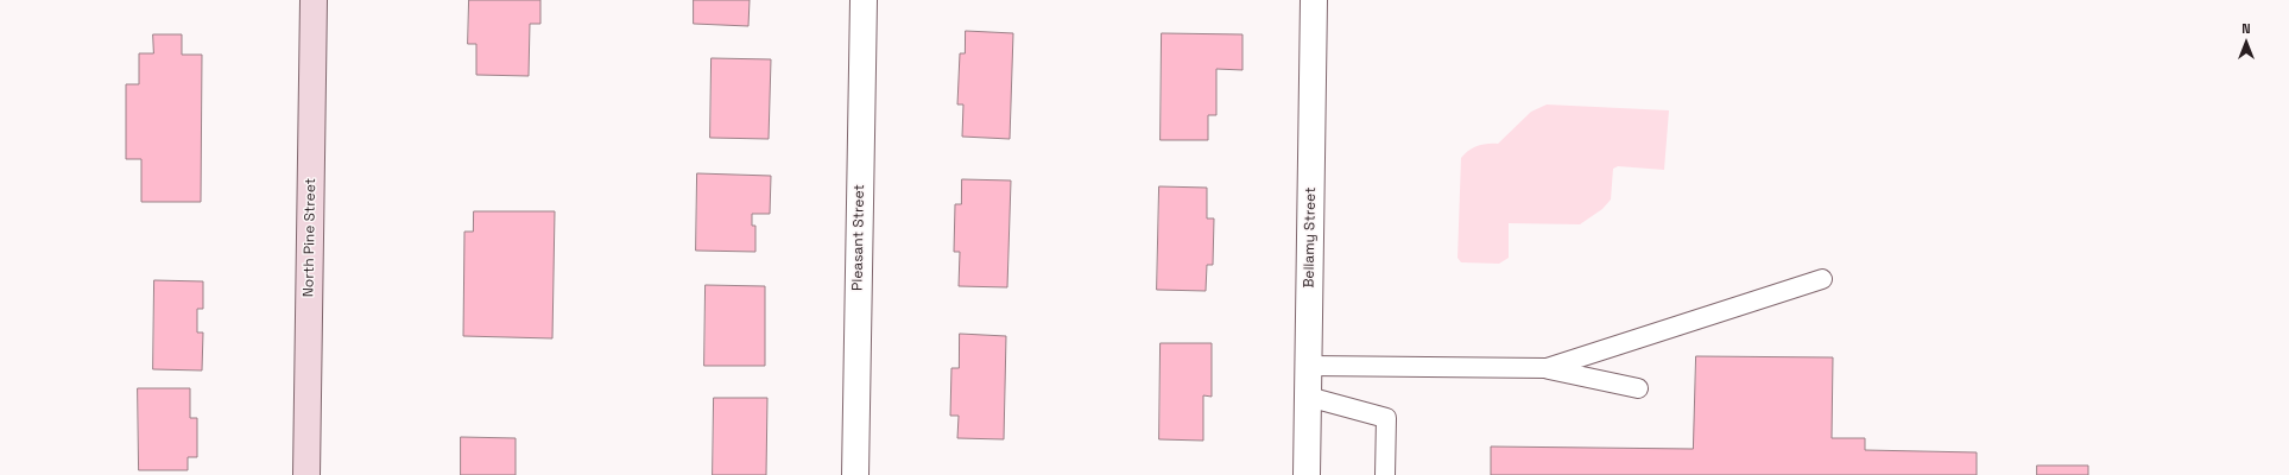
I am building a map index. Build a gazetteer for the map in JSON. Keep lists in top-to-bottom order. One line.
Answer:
{"streets":{"main road":["North Pine Street"],"street":["Pleasant Street","Bellamy Street"]},"north":"top"}
